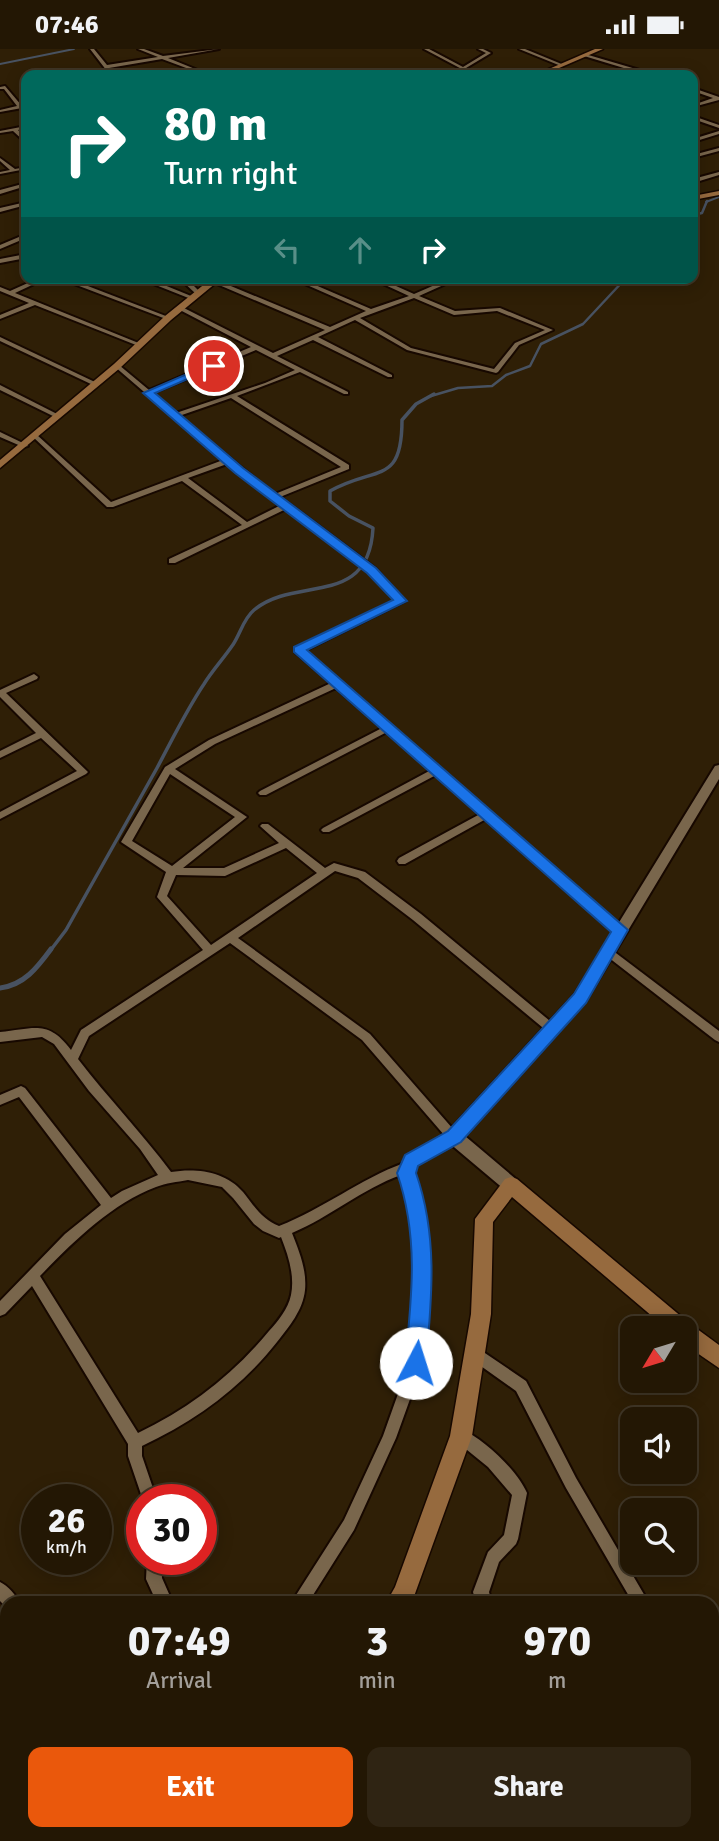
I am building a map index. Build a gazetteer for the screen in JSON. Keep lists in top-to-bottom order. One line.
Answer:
{"north":"bottom left","page":{"status":"07:46","turn":["80 m","Turn right"],"speed":"26 km/h","limit":"30","eta":["07:49","Arrival","3","min","970","m"],"buttons":["Exit","Share"]}}
